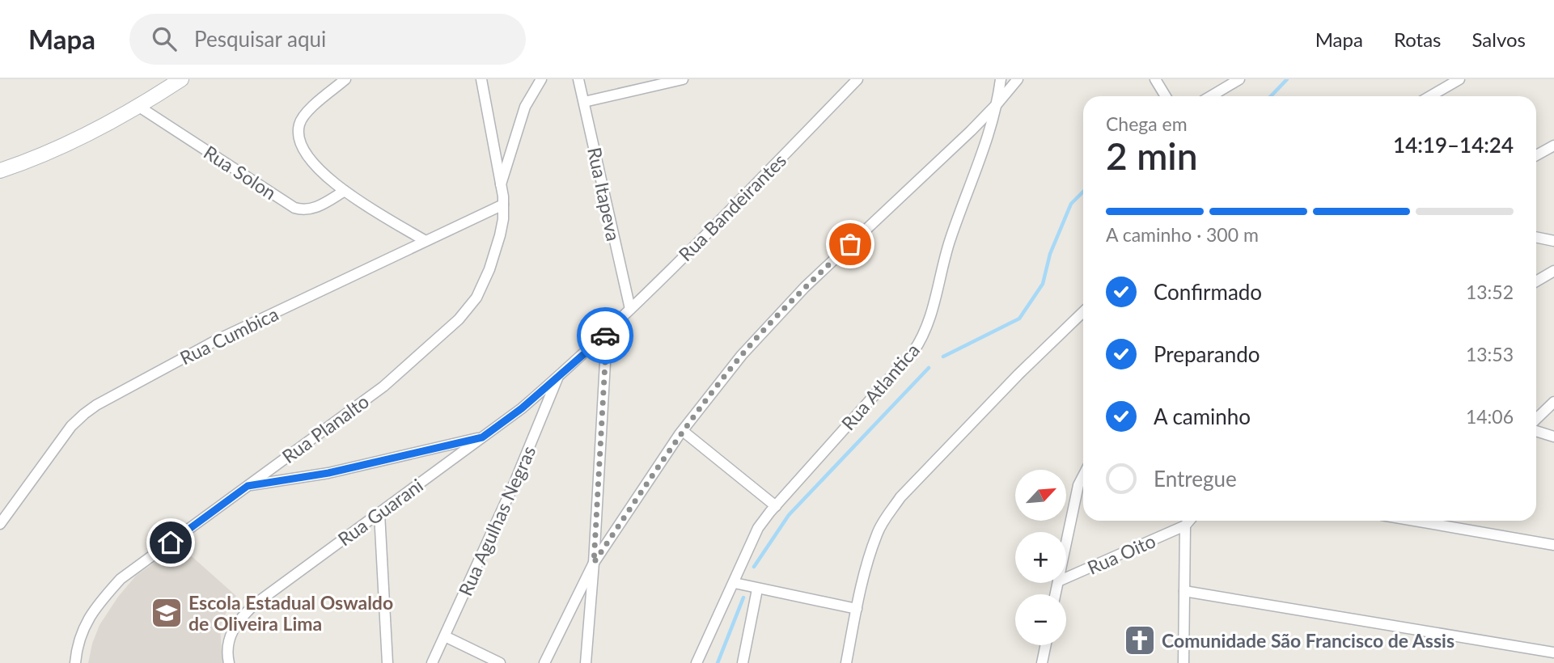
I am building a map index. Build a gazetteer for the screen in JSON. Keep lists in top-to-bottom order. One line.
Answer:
{"streets":{"street":["Rua Solon","Rua Itapeva","Rua Bandeirantes","Rua Cumbica","Rua Atlantica","Rua Planalto","Rua Guarani","Rua Agulhas Negras","Rua Oito"]},"crossings":[["Rua Itapeva","Rua Bandeirantes"],["Rua Bandeirantes","Rua Guarani"],["Rua Bandeirantes","Rua Agulhas Negras"],["Rua Cumbica","Rua Planalto"],["Rua Guarani","Rua Agulhas Negras"]],"places":{"school or university":["Escola Estadual Oswaldo de Oliveira Lima"],"church":["Comunidade São Francisco de Assis"]},"north":"top right","page":{"header":"Mapa","search":"Pesquisar aqui","nav":["Mapa","Rotas","Salvos"],"heading":["2 min","Chega em","14:19–14:24"],"bar":"A caminho · 300 m","list":[["Confirmado","13:52"],["Preparando","13:53"],["A caminho","14:06"],"Entregue"],"map_buttons":["+","−"]}}
